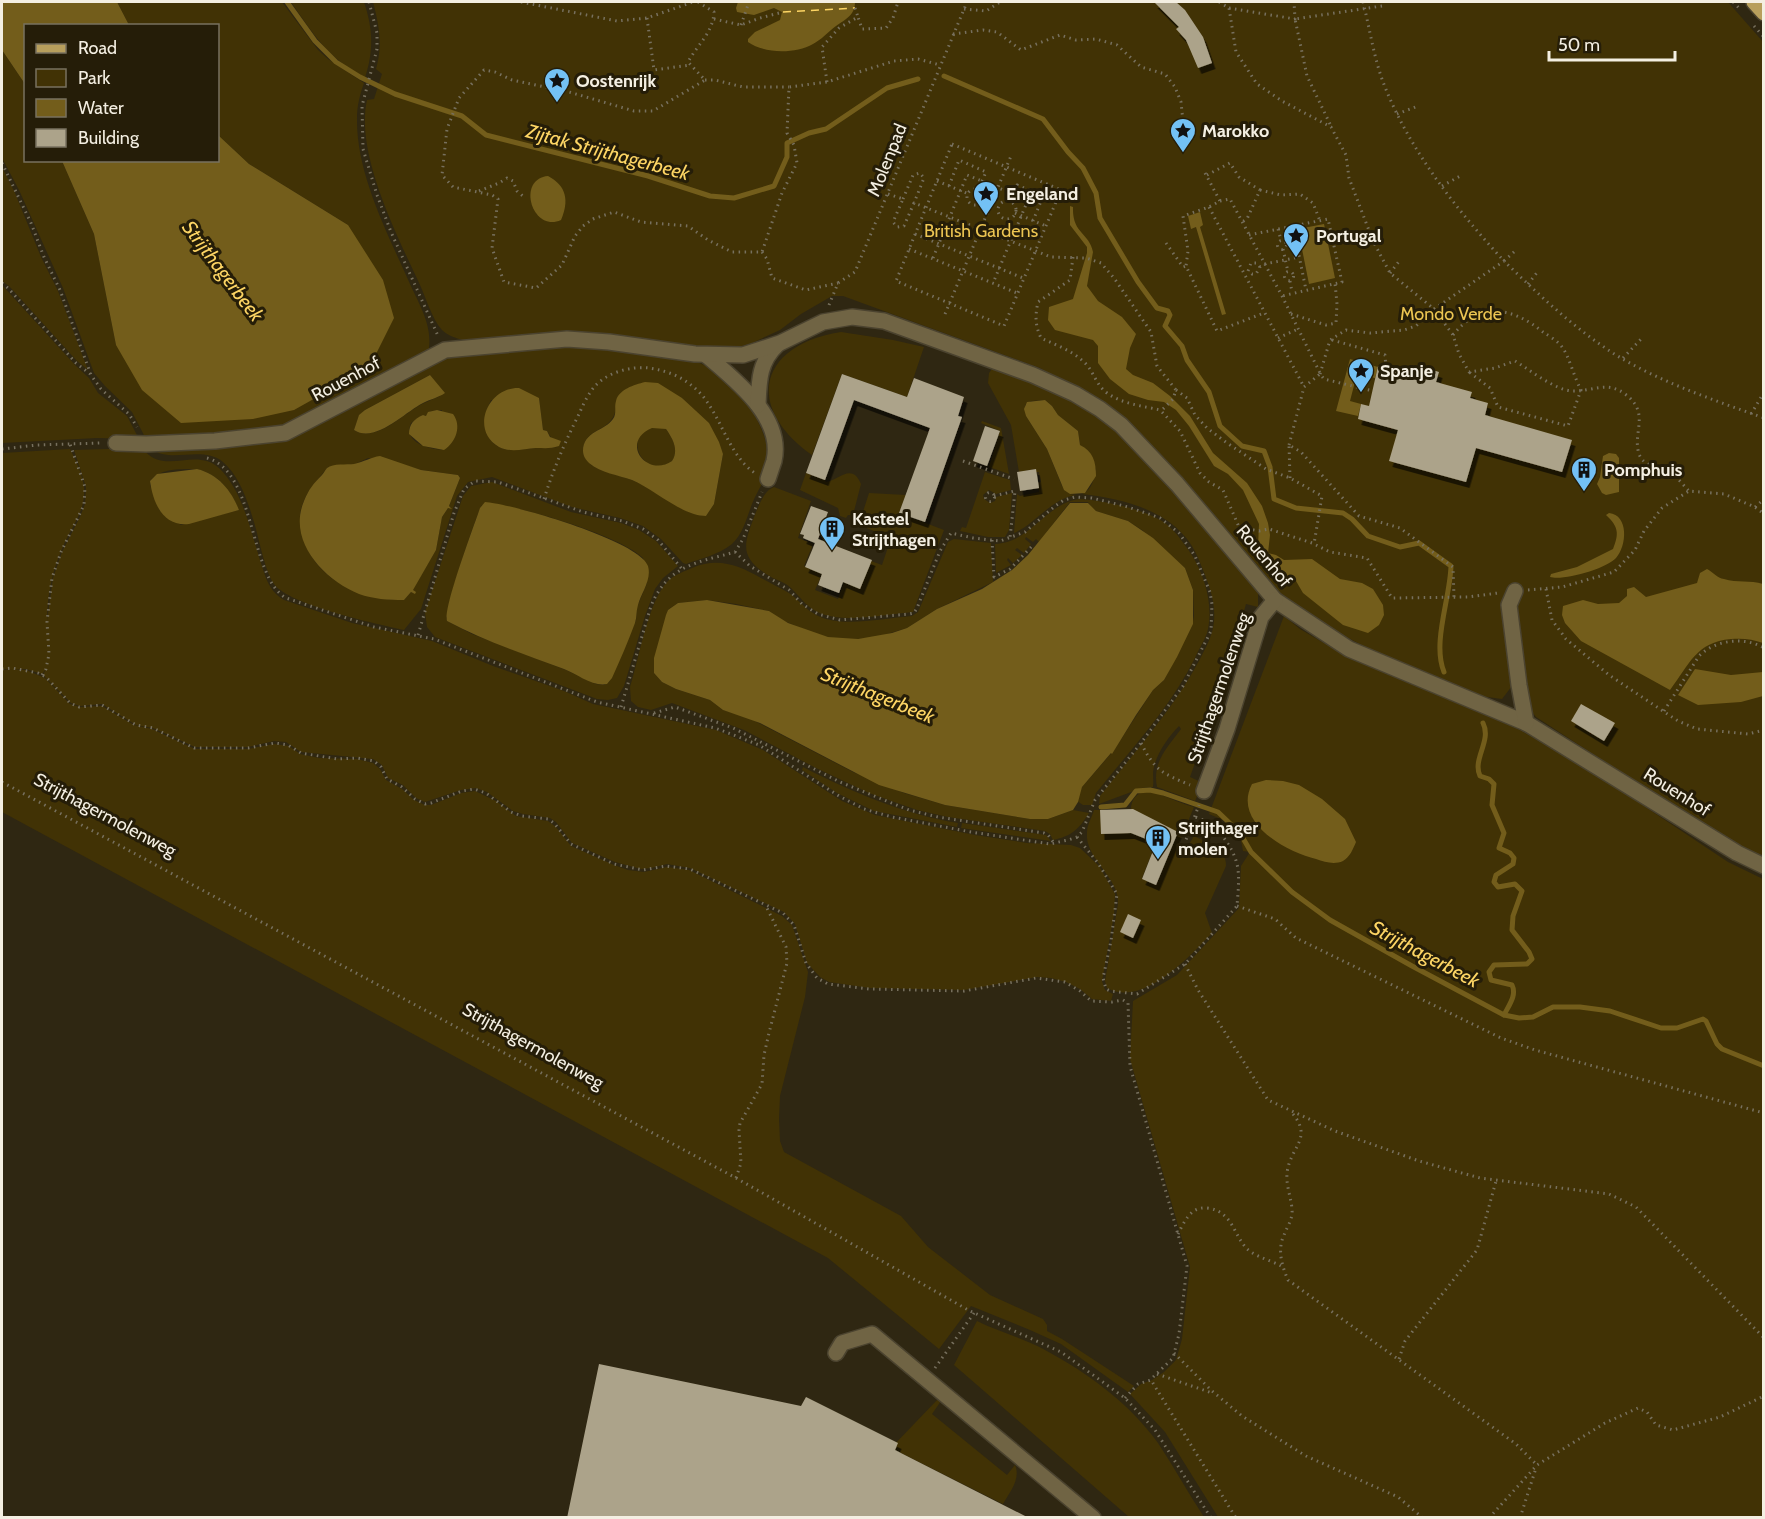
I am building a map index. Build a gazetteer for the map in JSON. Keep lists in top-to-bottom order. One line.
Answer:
{"streets":{"street":["Rouenhof","Strijthagermolenweg"],"path":["Molenpad"]},"crossings":[["Molenpad","Rouenhof"],["Rouenhof","Strijthagermolenweg"]],"water":["Zijtak Strijthagerbeek","Strijthagerbeek"],"parks":["British Gardens","Mondo Verde"],"places":{"place":["Oostenrijk","Marokko","Engeland","Portugal","Spanje"],"building":["Pomphuis","Kasteel Strijthagen","Strijthager molen"]},"legend":["Road","Park","Water","Building"],"scale_bar":"50 m"}
